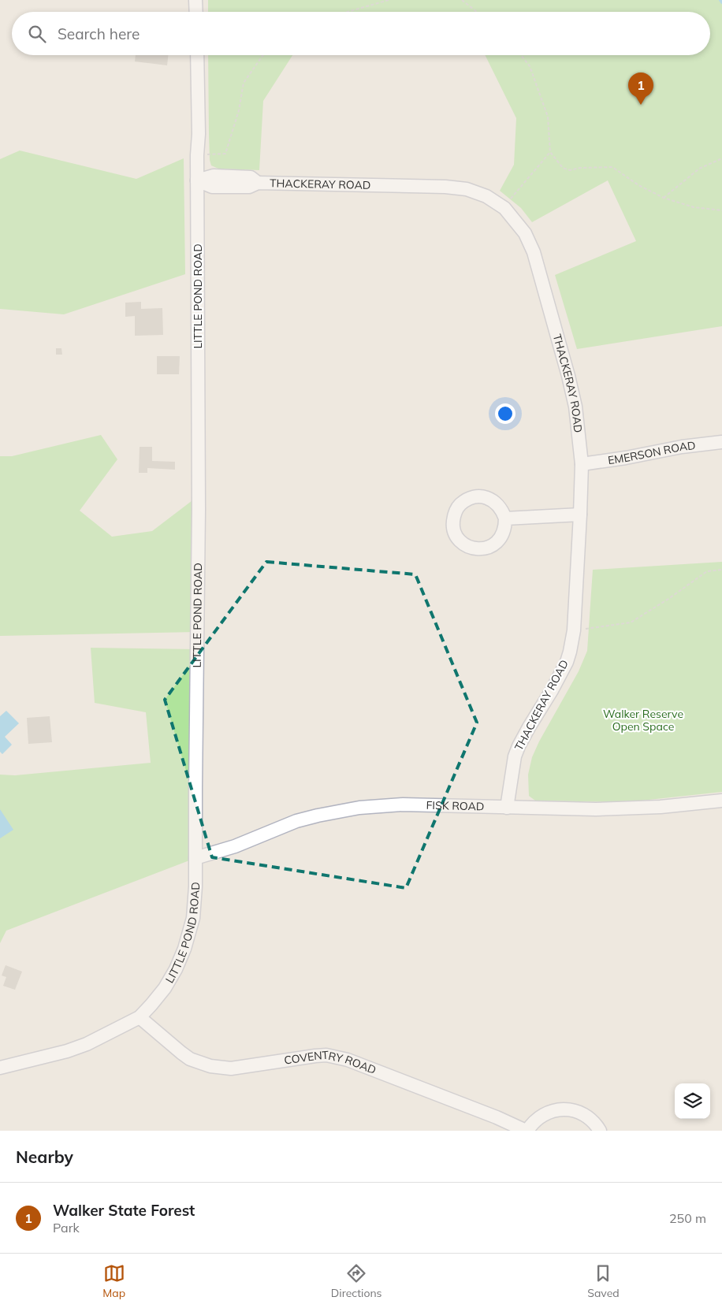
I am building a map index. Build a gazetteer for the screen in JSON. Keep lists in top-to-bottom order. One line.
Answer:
{"streets":{"street":["THACKERAY ROAD","LITTLE POND ROAD","EMERSON ROAD","FISK ROAD","COVENTRY ROAD"]},"crossings":[["THACKERAY ROAD","LITTLE POND ROAD"],["THACKERAY ROAD","EMERSON ROAD"],["THACKERAY ROAD","FISK ROAD"],["LITTLE POND ROAD","FISK ROAD"],["LITTLE POND ROAD","COVENTRY ROAD"]],"parks":["Walker Reserve Open Space"],"page":{"search":"Search here","pins":"1","heading":"Nearby","list":[{"mark":"1","name":"Walker State Forest","note":"Park","value":"250 m"}],"nav":["Map","Directions","Saved"]}}
